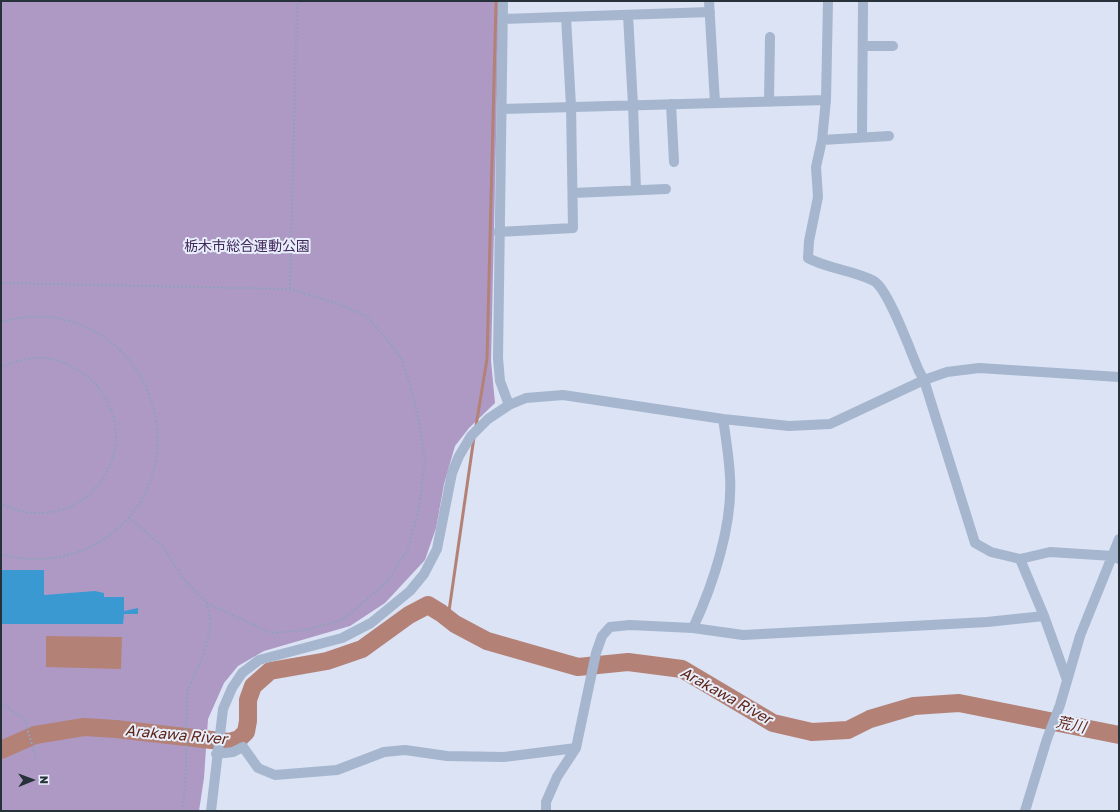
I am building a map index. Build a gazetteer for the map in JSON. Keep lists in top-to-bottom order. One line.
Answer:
{"water":["Arakawa River","荒川"],"parks":["栃木市総合運動公園"],"north":"right"}
